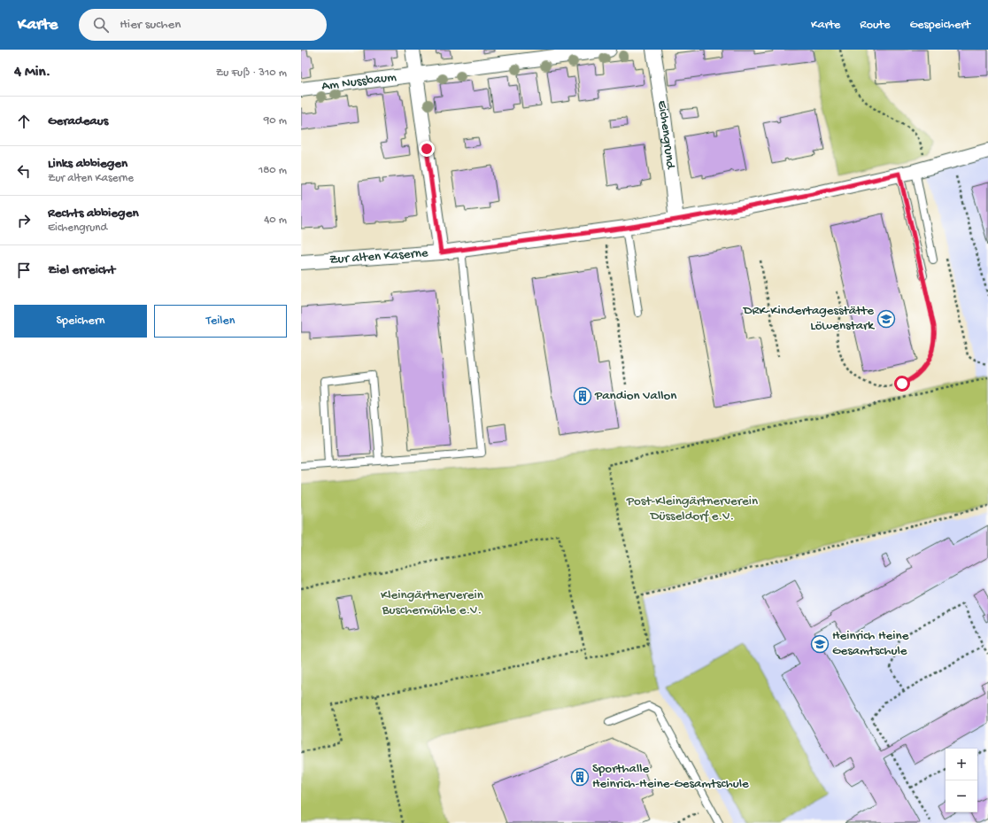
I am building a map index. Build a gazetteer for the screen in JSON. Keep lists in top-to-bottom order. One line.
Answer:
{"streets":{"street":["Am Nussbaum","Eichengrund","Zur alten Kaserne"]},"crossings":[["Eichengrund","Zur alten Kaserne"]],"parks":["Post-Kleingärtnerverein Düsseldorf e.V.","Kleingärtnerverein Buschermühle e.V."],"places":{"school or university":["DRK-Kindertagesstätte Löwenstark","Heinrich Heine Gesamtschule"],"building":["Pandion Vallon","Sporthalle Heinrich-Heine-Gesamtschule"]},"page":{"header":"Karte","search":"Hier suchen","nav":["Karte","Route","Gespeichert"],"heading":["4 Min.","Zu Fuß · 310 m"],"list":[["Geradeaus","90 m"],["Links abbiegen","Zur alten Kaserne","180 m"],["Rechts abbiegen","Eichengrund","40 m"],"Ziel erreicht"],"buttons":["Speichern","Teilen"],"map_buttons":["+","−"]}}
